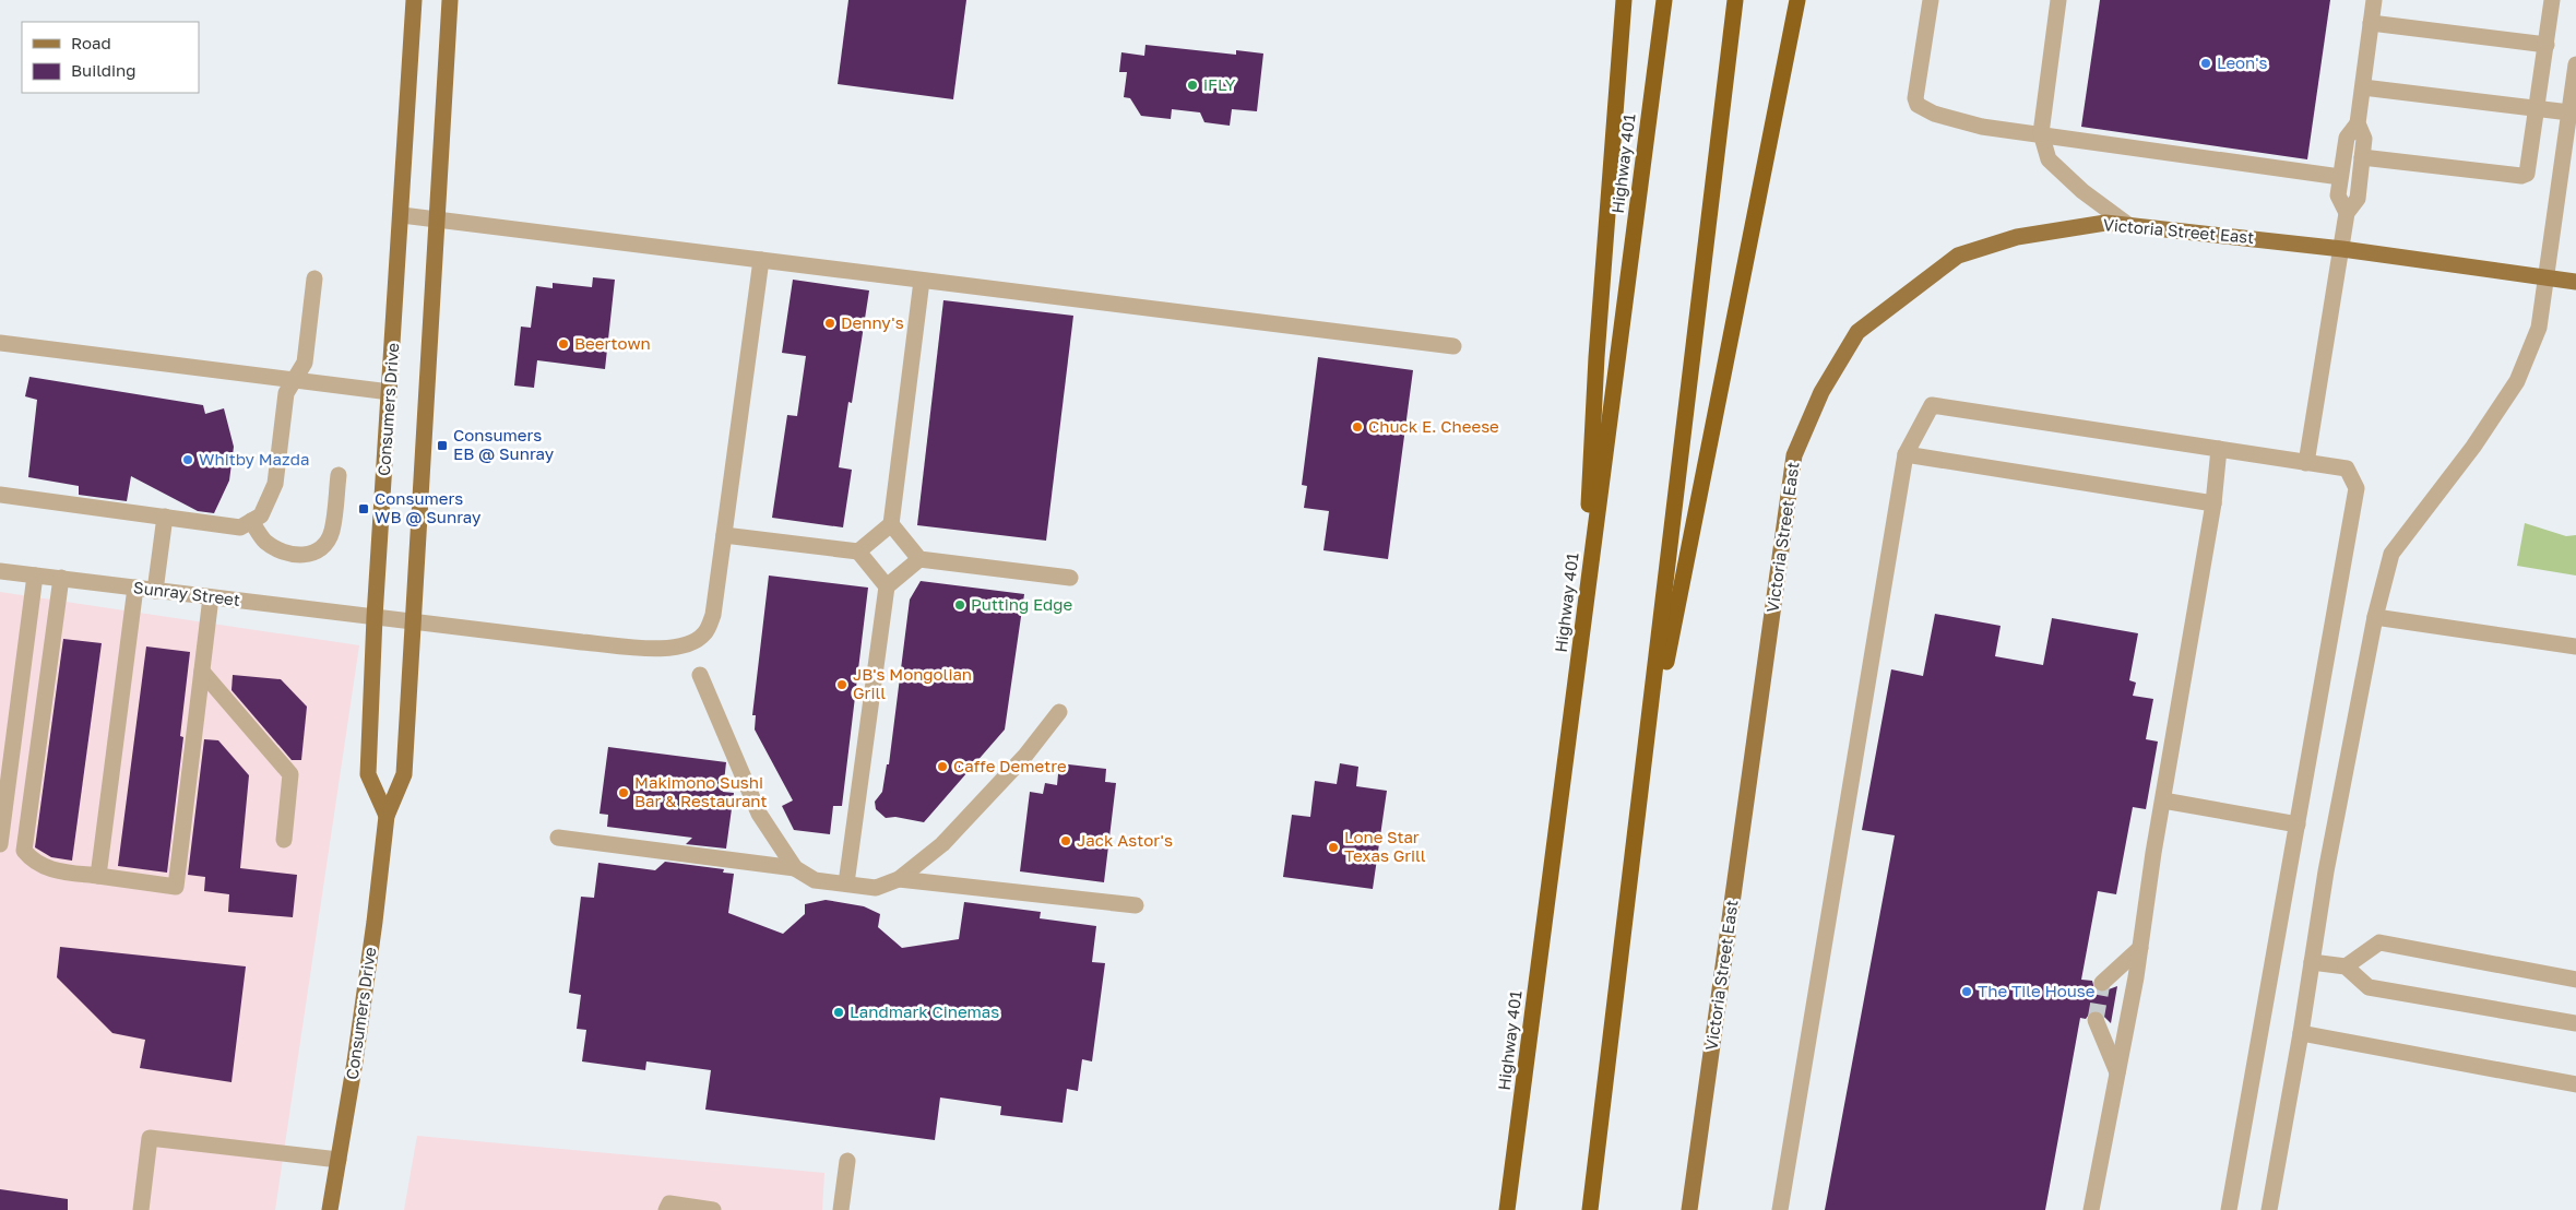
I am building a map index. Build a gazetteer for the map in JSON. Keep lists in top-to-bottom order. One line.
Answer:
{"streets":{"highway":["Highway 401"],"main road":["Victoria Street East","Consumers Drive"],"street":["Sunray Street"]},"crossings":[["Consumers Drive","Sunray Street"]],"places":{"other":["Leon's","iFLY","Denny's","Beertown","Chuck E. Cheese","Whitby Mazda","Putting Edge","JB's Mongolian Grill","Caffe Demetre","Makimono Sushi Bar & Restaurant","Jack Astor's","Lone Star Texas Grill","The Tile House","Landmark Cinemas"],"transit":["Consumers EB @ Sunray","Consumers WB @ Sunray"]},"legend":["Road","Building"]}
